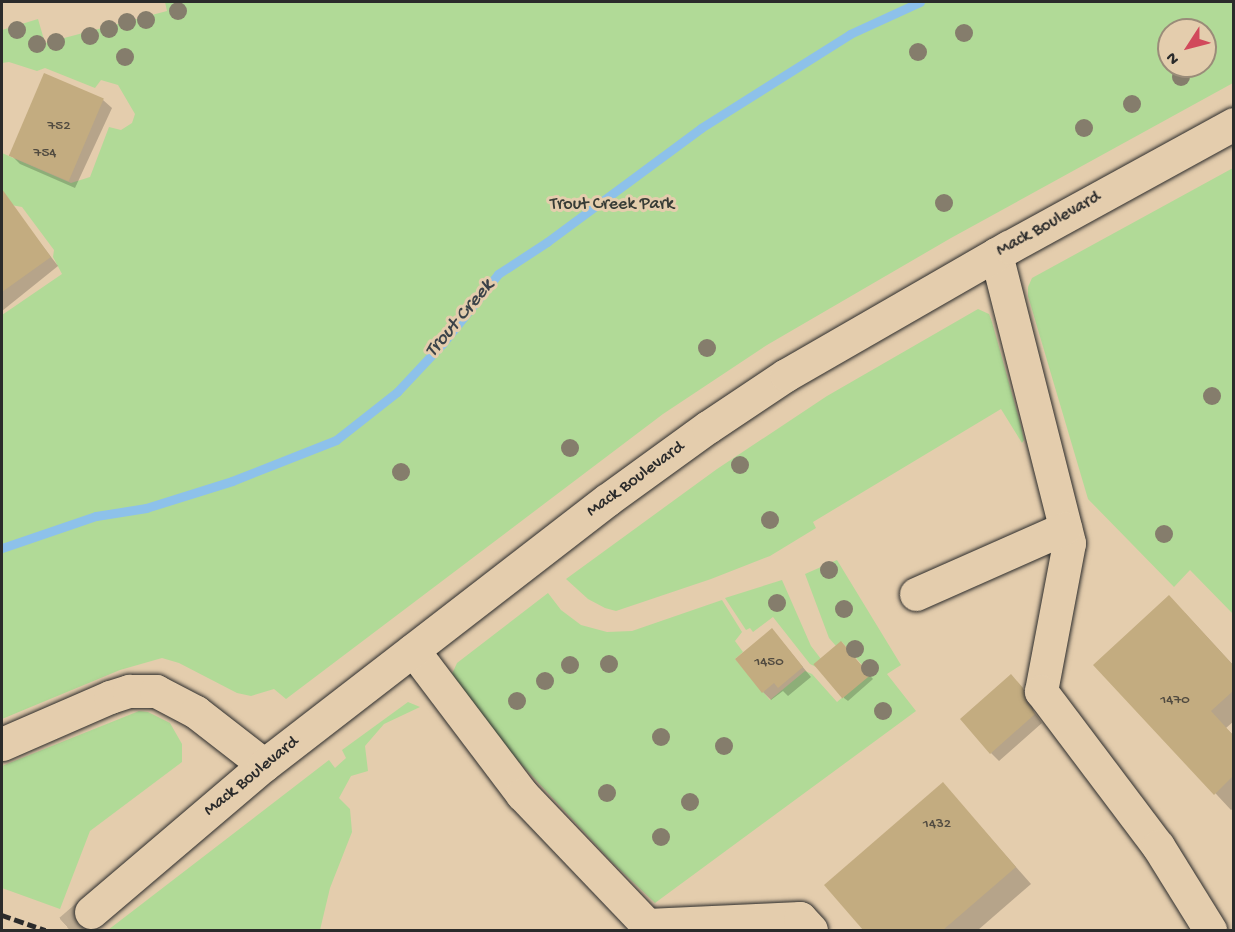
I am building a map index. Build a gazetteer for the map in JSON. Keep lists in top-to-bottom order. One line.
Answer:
{"streets":{"main road":["Mack Boulevard"]},"water":["Trout Creek"],"parks":["Trout Creek Park"],"house_numbers":["752","754","1450","1470","1432"],"north":"bottom left"}
